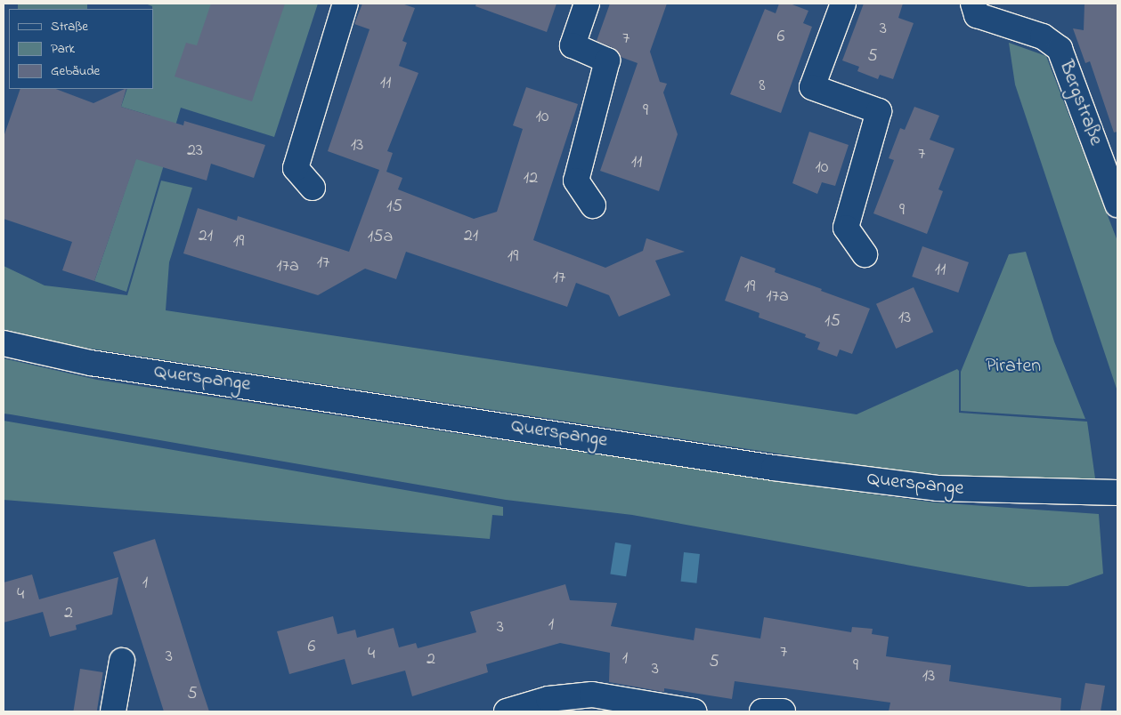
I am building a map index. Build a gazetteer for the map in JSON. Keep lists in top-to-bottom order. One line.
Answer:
{"streets":{"street":["Bergstraße","Querspange"]},"parks":["Piraten"],"house_numbers":["3","6","7","5","11","8","9","10","13","23","7","11","10","12","15","9","21","21","15a","19","19","17","17a","11","17","19","17a","13","15","1","4","2","1","3","6","7","4","3","1","2","5","9","3","13","5"],"legend":["Straße","Park","Gebäude"]}
